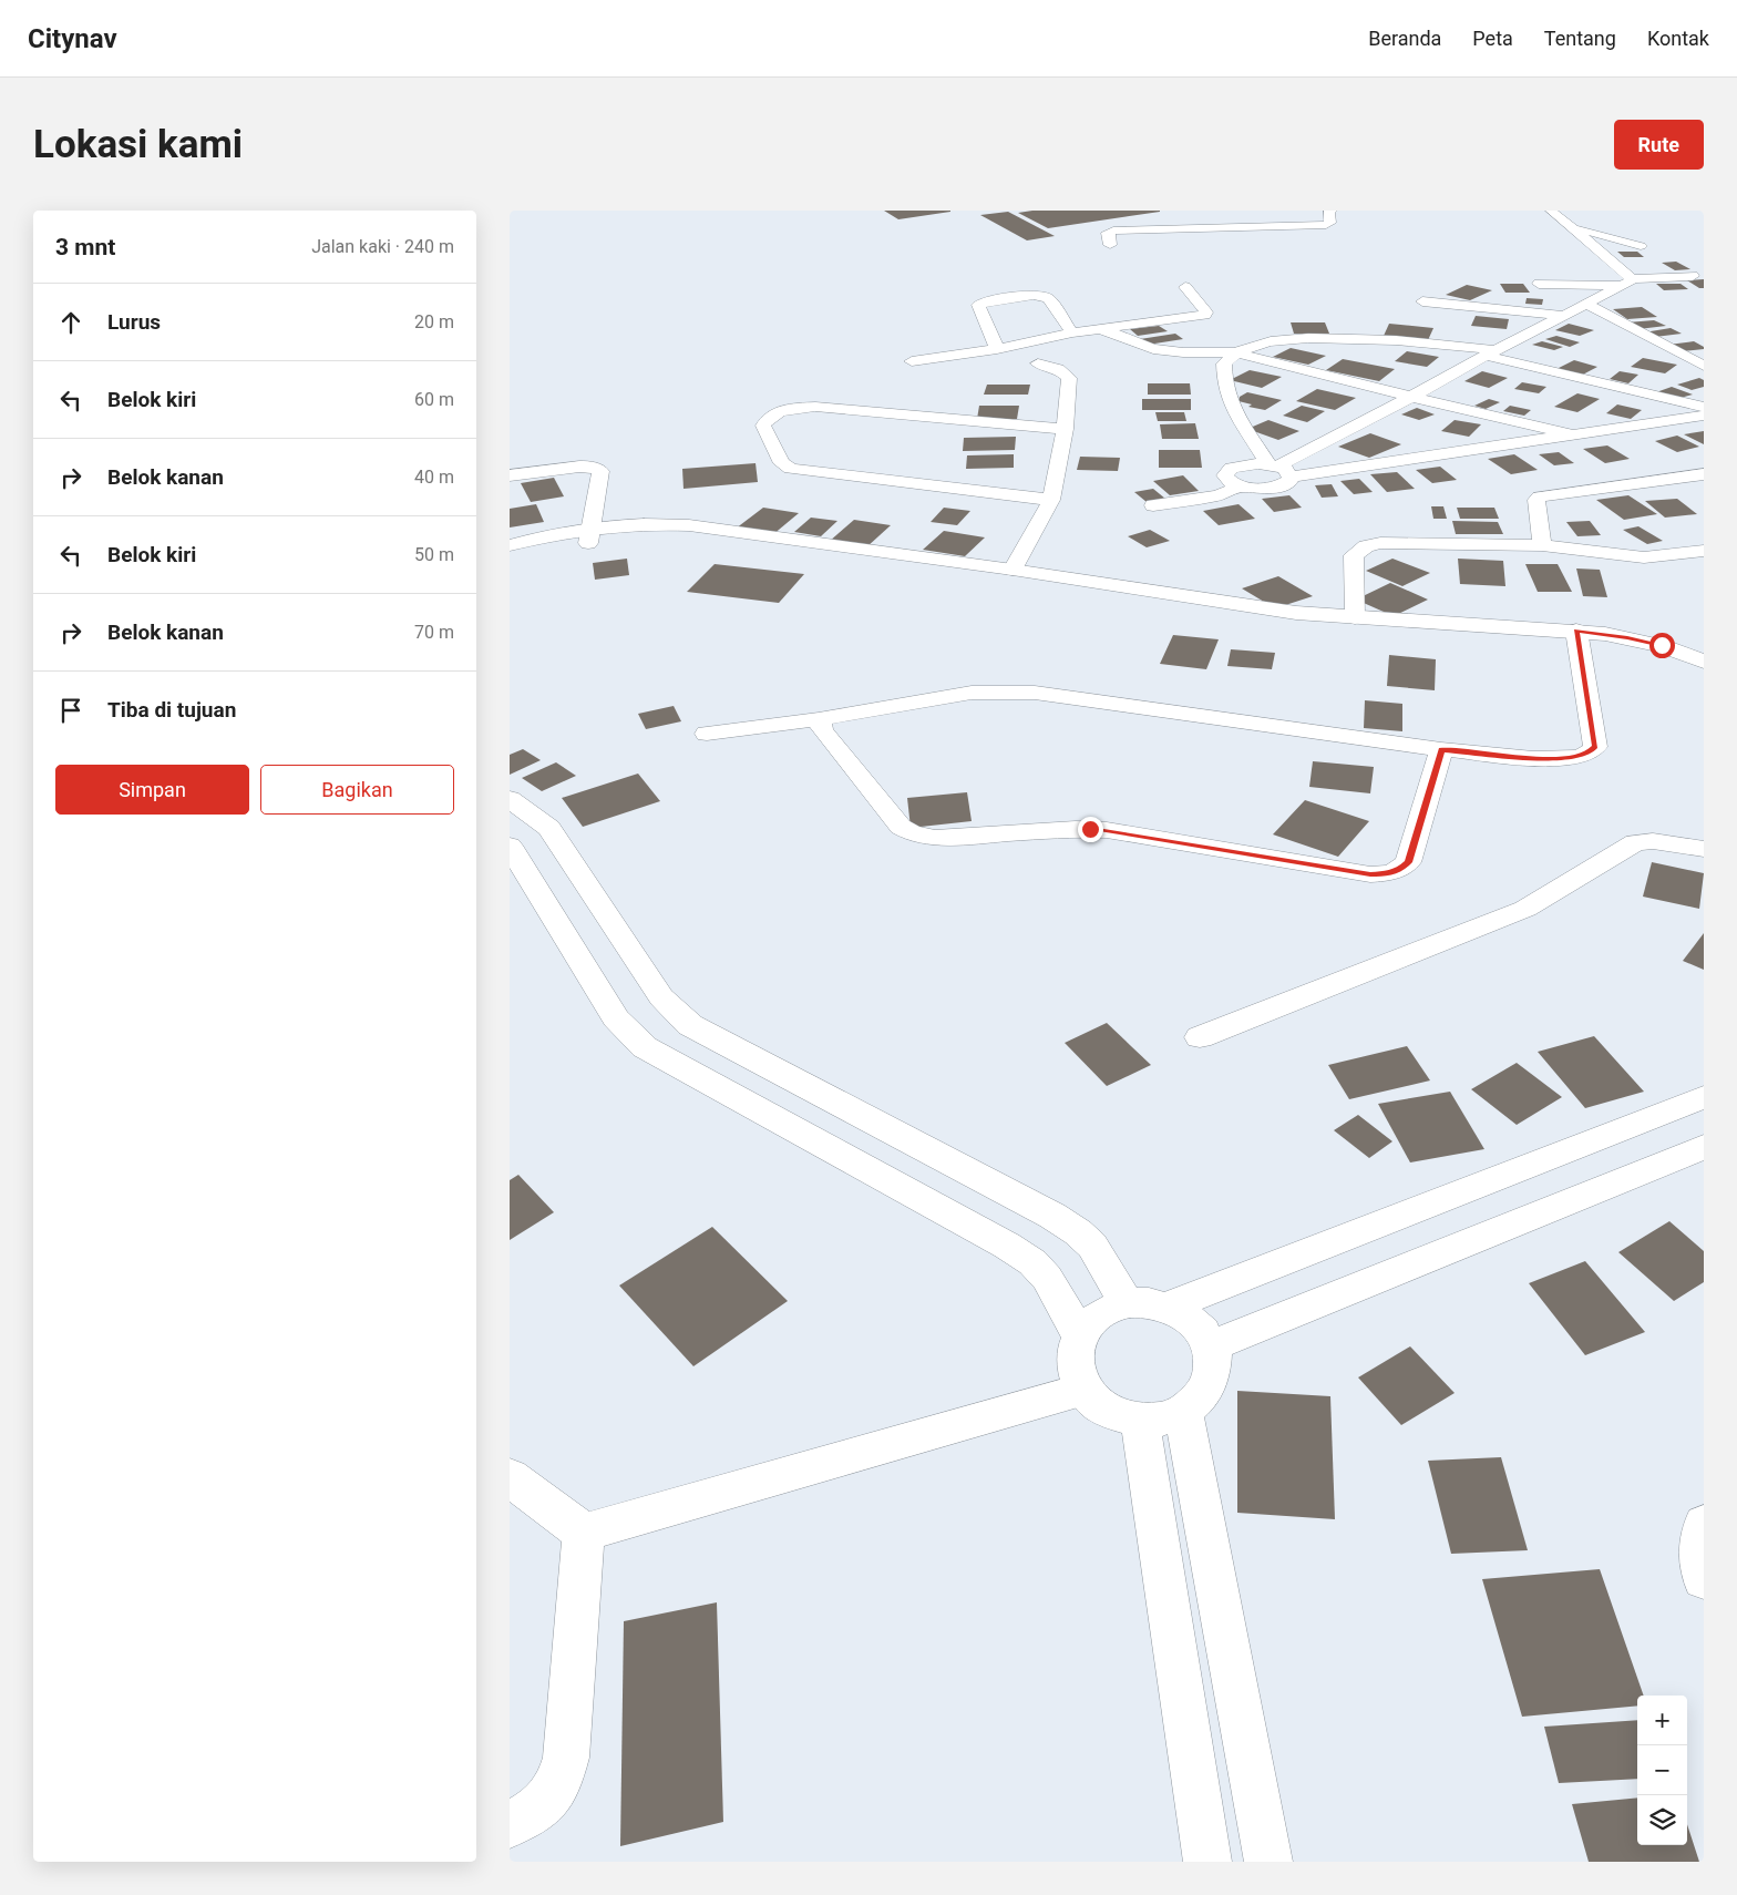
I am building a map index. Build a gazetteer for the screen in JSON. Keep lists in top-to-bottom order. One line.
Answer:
{"page":{"header":"Citynav","nav":["Beranda","Peta","Tentang","Kontak"],"buttons":["Rute",["Simpan","Bagikan"]],"title":"Lokasi kami","heading":["3 mnt","Jalan kaki · 240 m"],"list":[["Lurus","20 m"],["Belok kiri","60 m"],["Belok kanan","40 m"],["Belok kiri","50 m"],["Belok kanan","70 m"],"Tiba di tujuan"],"map_buttons":["+","−"]}}
